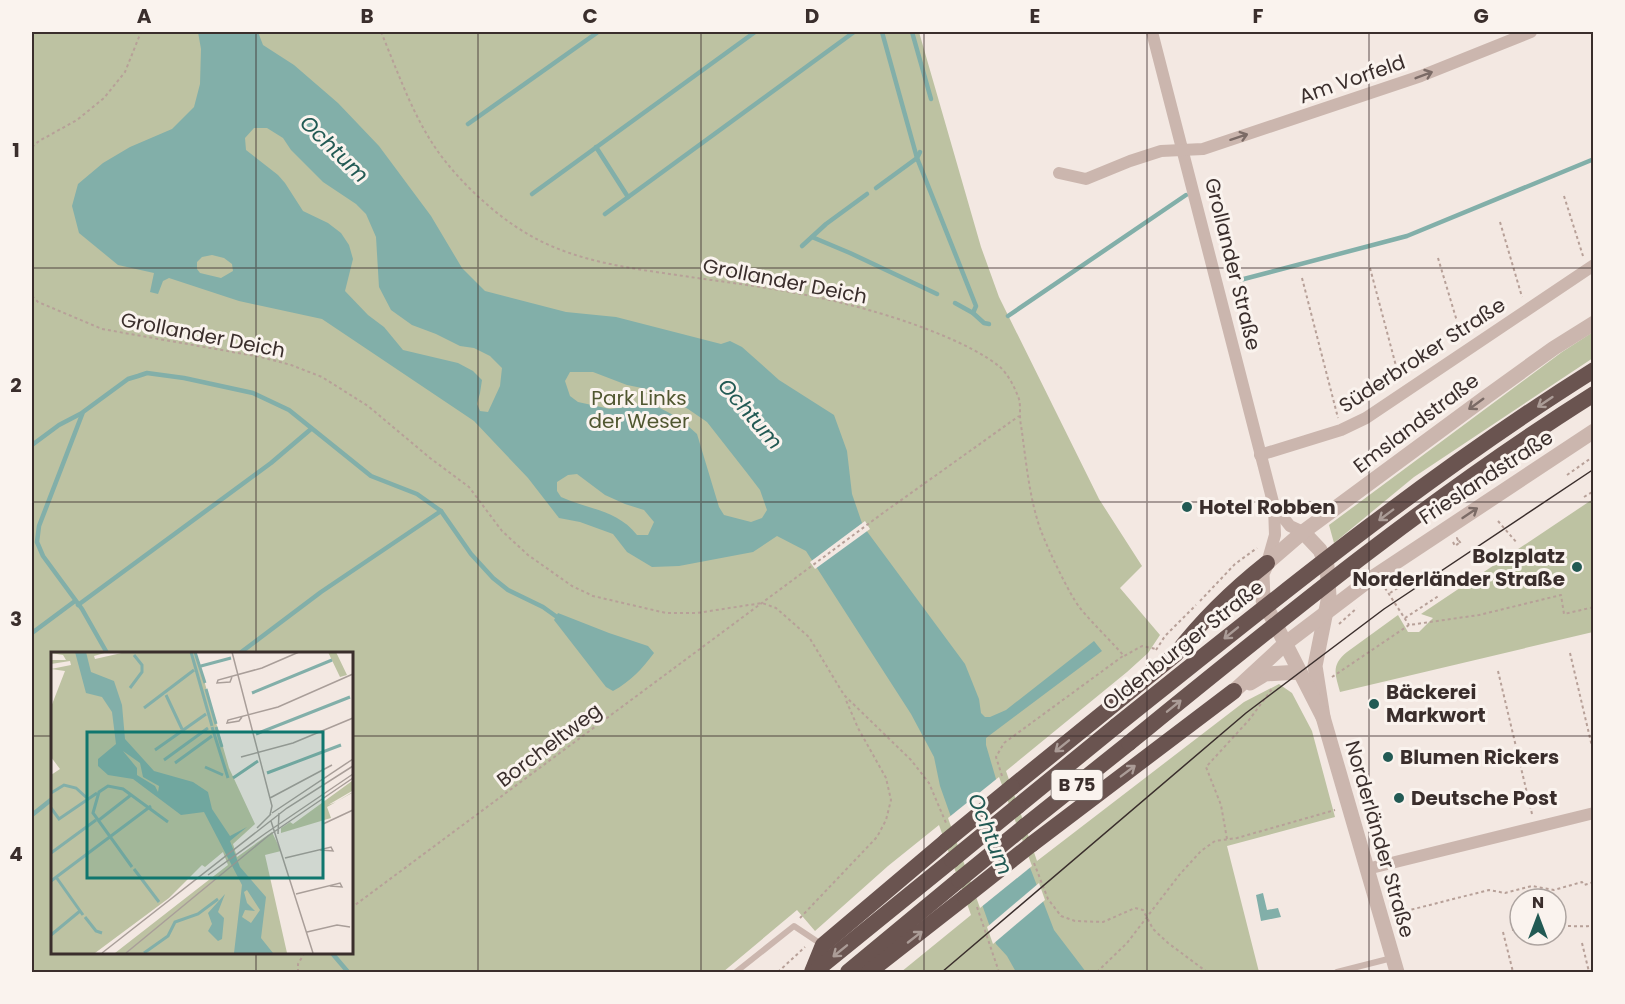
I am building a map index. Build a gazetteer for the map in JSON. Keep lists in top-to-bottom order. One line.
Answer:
{"streets":{"highway":["Oldenburger Straße","B 75"],"street":["Am Vorfeld","Grollander Straße","Süderbroker Straße","Emslandstraße","Frieslandstraße","Norderländer Straße"],"path":["Grollander Deich","Borcheltweg"]},"crossings":[["Am Vorfeld","Grollander Straße"],["Grollander Straße","Süderbroker Straße"],["Grollander Straße","Emslandstraße"],["Grollander Straße","Frieslandstraße"],["Grollander Straße","Norderländer Straße"],["Grollander Deich","Borcheltweg"],["Frieslandstraße","Norderländer Straße"]],"one_way":["Am Vorfeld","Emslandstraße","Frieslandstraße"],"water":["Ochtum"],"parks":["Park Links der Weser"],"places":["Hotel Robben","Bolzplatz Norderländer Straße","Bäckerei Markwort","Blumen Rickers","Deutsche Post"],"north":"top","grid":{"columns":["A","B","C","D","E","F","G"],"rows":["1","2","3","4"]}}
